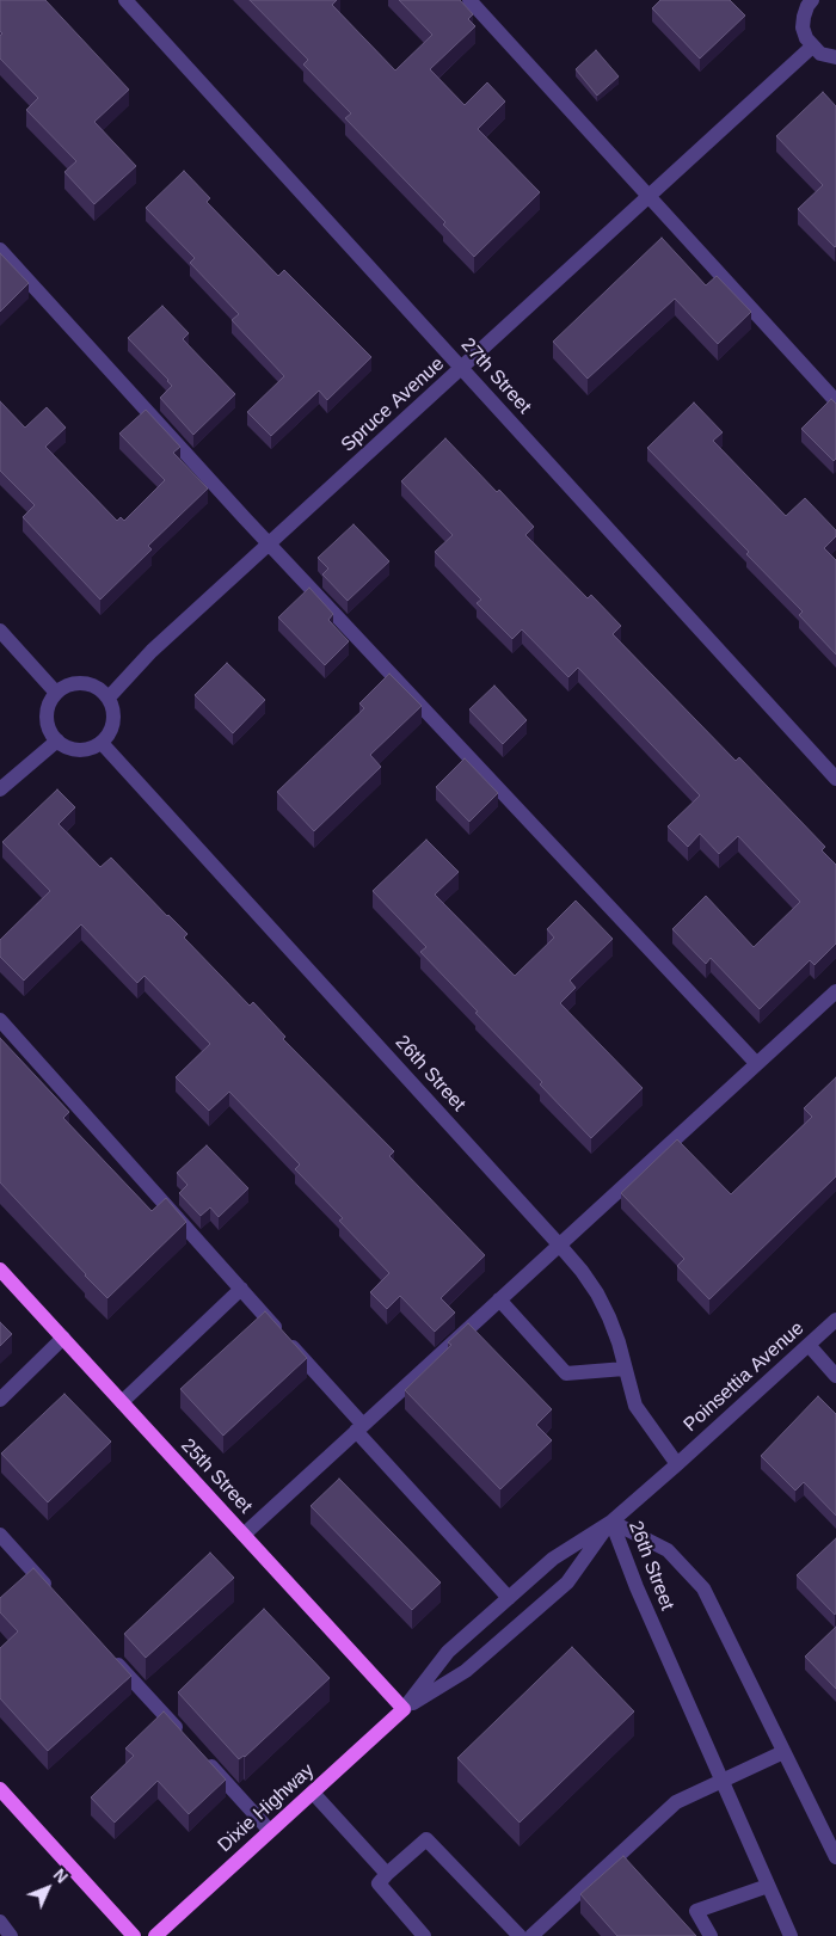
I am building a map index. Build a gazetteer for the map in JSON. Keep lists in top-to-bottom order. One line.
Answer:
{"streets":{"main road":["25th Street","Dixie Highway"],"street":["27th Street","Spruce Avenue","26th Street","Poinsettia Avenue"]},"crossings":[["27th Street","Spruce Avenue"],["Spruce Avenue","26th Street"],["26th Street","Poinsettia Avenue"],["26th Street","Dixie Highway"],["Poinsettia Avenue","Dixie Highway"],["25th Street","Dixie Highway"]],"north":"top right"}
